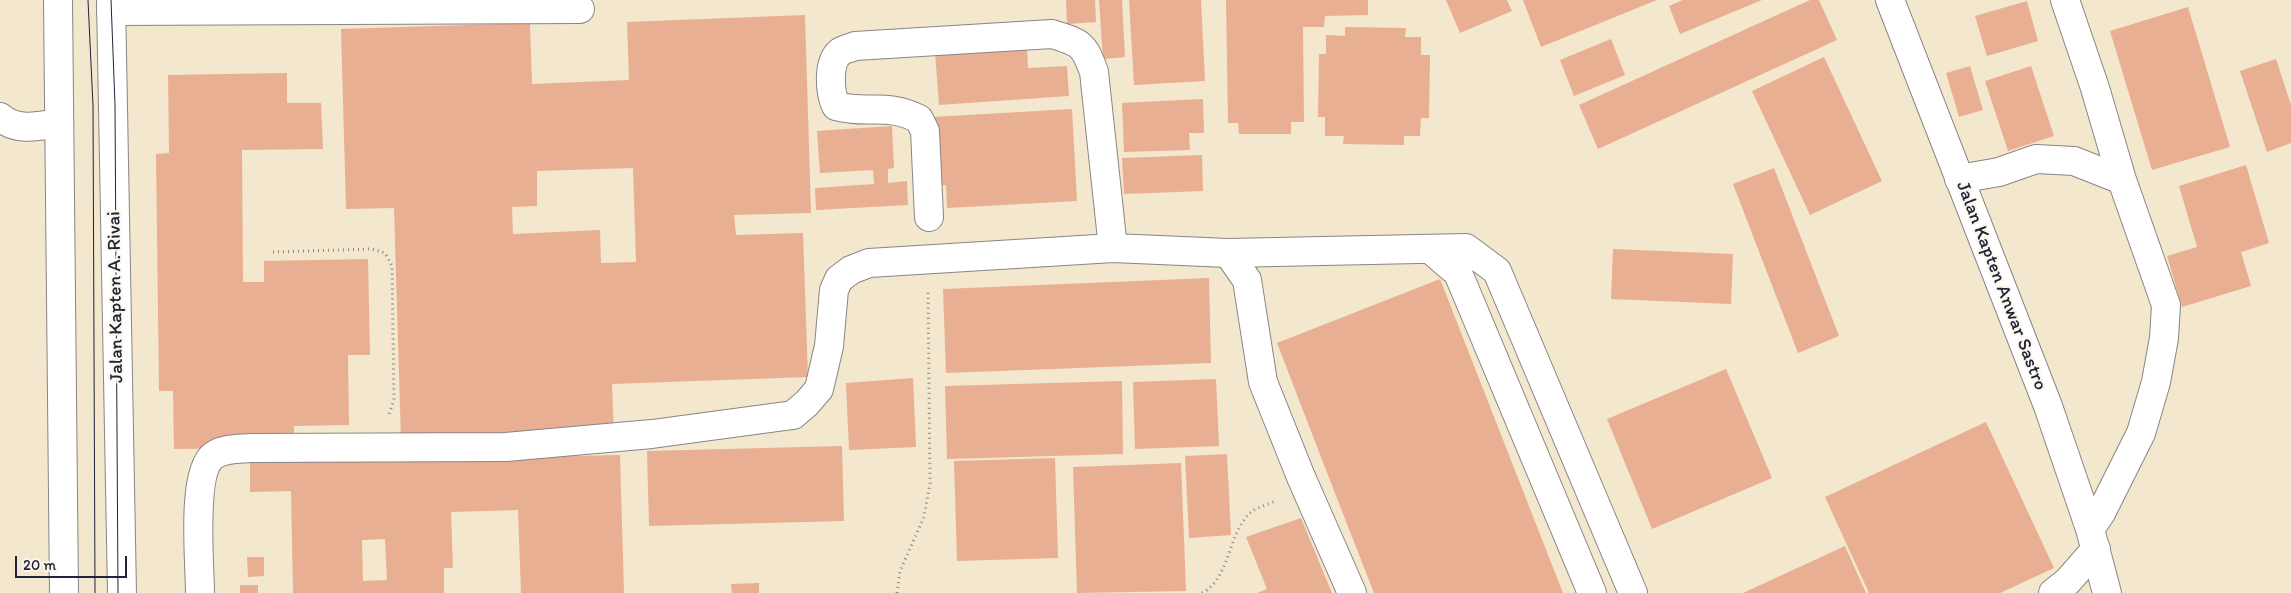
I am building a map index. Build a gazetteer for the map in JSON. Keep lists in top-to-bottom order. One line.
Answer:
{"streets":{"main road":["Jalan Kapten Anwar Sastro","Jalan Kapten A. Rivai"]},"scale_bar":"20 m"}
